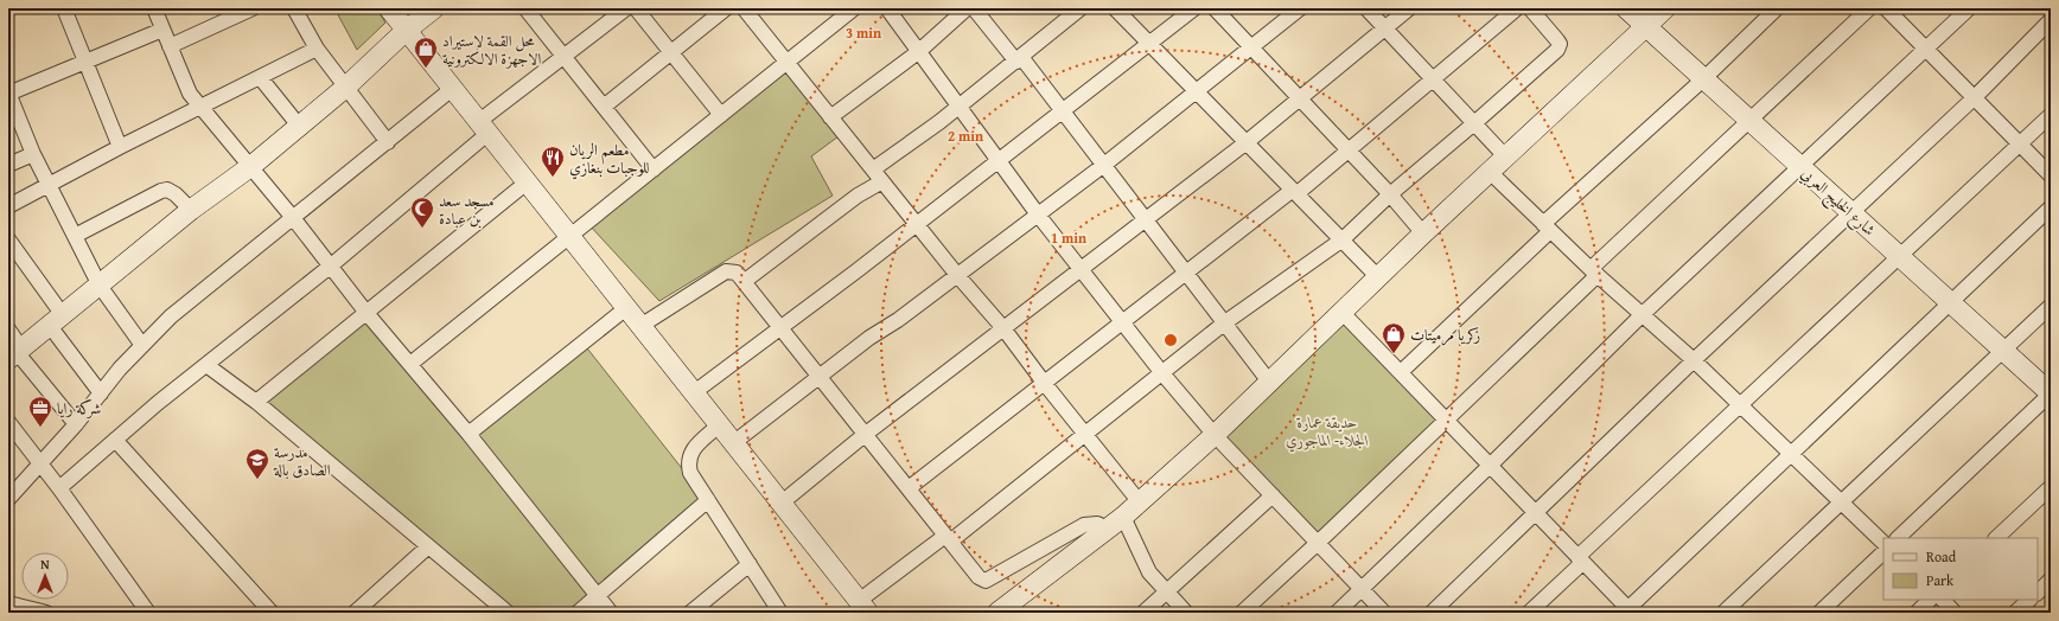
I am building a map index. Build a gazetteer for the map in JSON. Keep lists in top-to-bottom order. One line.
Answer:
{"streets":{"street":["شارع الخليج العربي"]},"parks":["حديقة عمارة الجلاء- الماجوري"],"places":{"shop":["محل القمة لإستيراد الاجهزة الالكترونية","زكريا مرميتات"],"restaurant":["مطعم الريان للوجبات بنغازي"],"mosque":["مسجد سعد بن عبادة"],"office":["شركة رايا"],"school or university":["مدرسة الصادق بالة"]},"legend":["Road","Park"],"north":"top","rings":["3 min","2 min","1 min"]}
